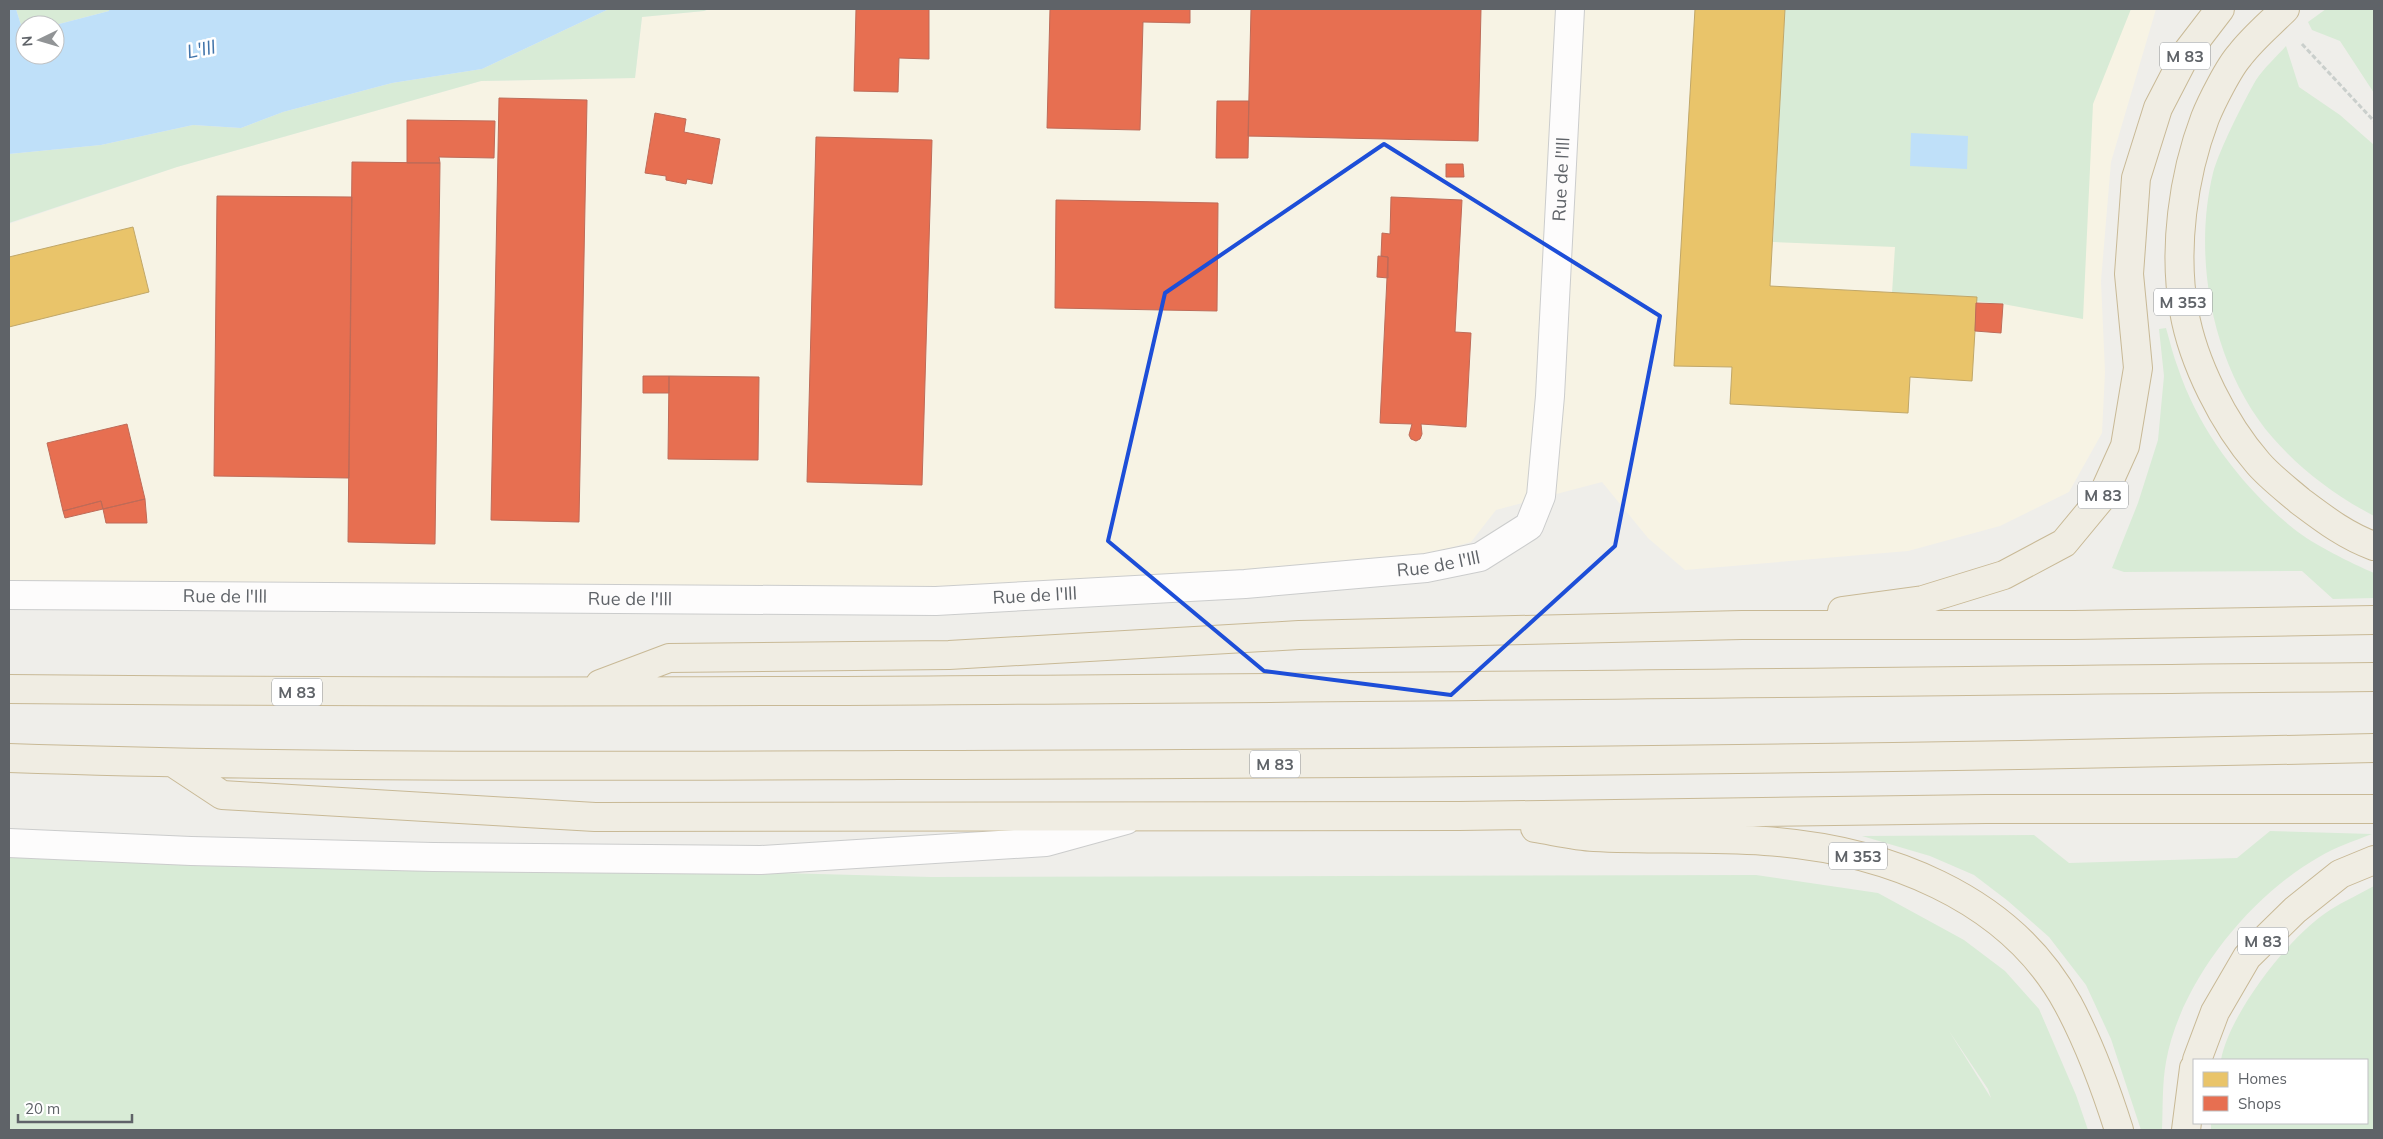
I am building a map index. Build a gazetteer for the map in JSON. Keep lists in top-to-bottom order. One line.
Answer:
{"streets":{"highway":["M 83","M 353"],"street":["Rue de l'Ill"]},"water":["L'Ill"],"legend":["Homes","Shops"],"scale_bar":"20 m","north":"left"}
